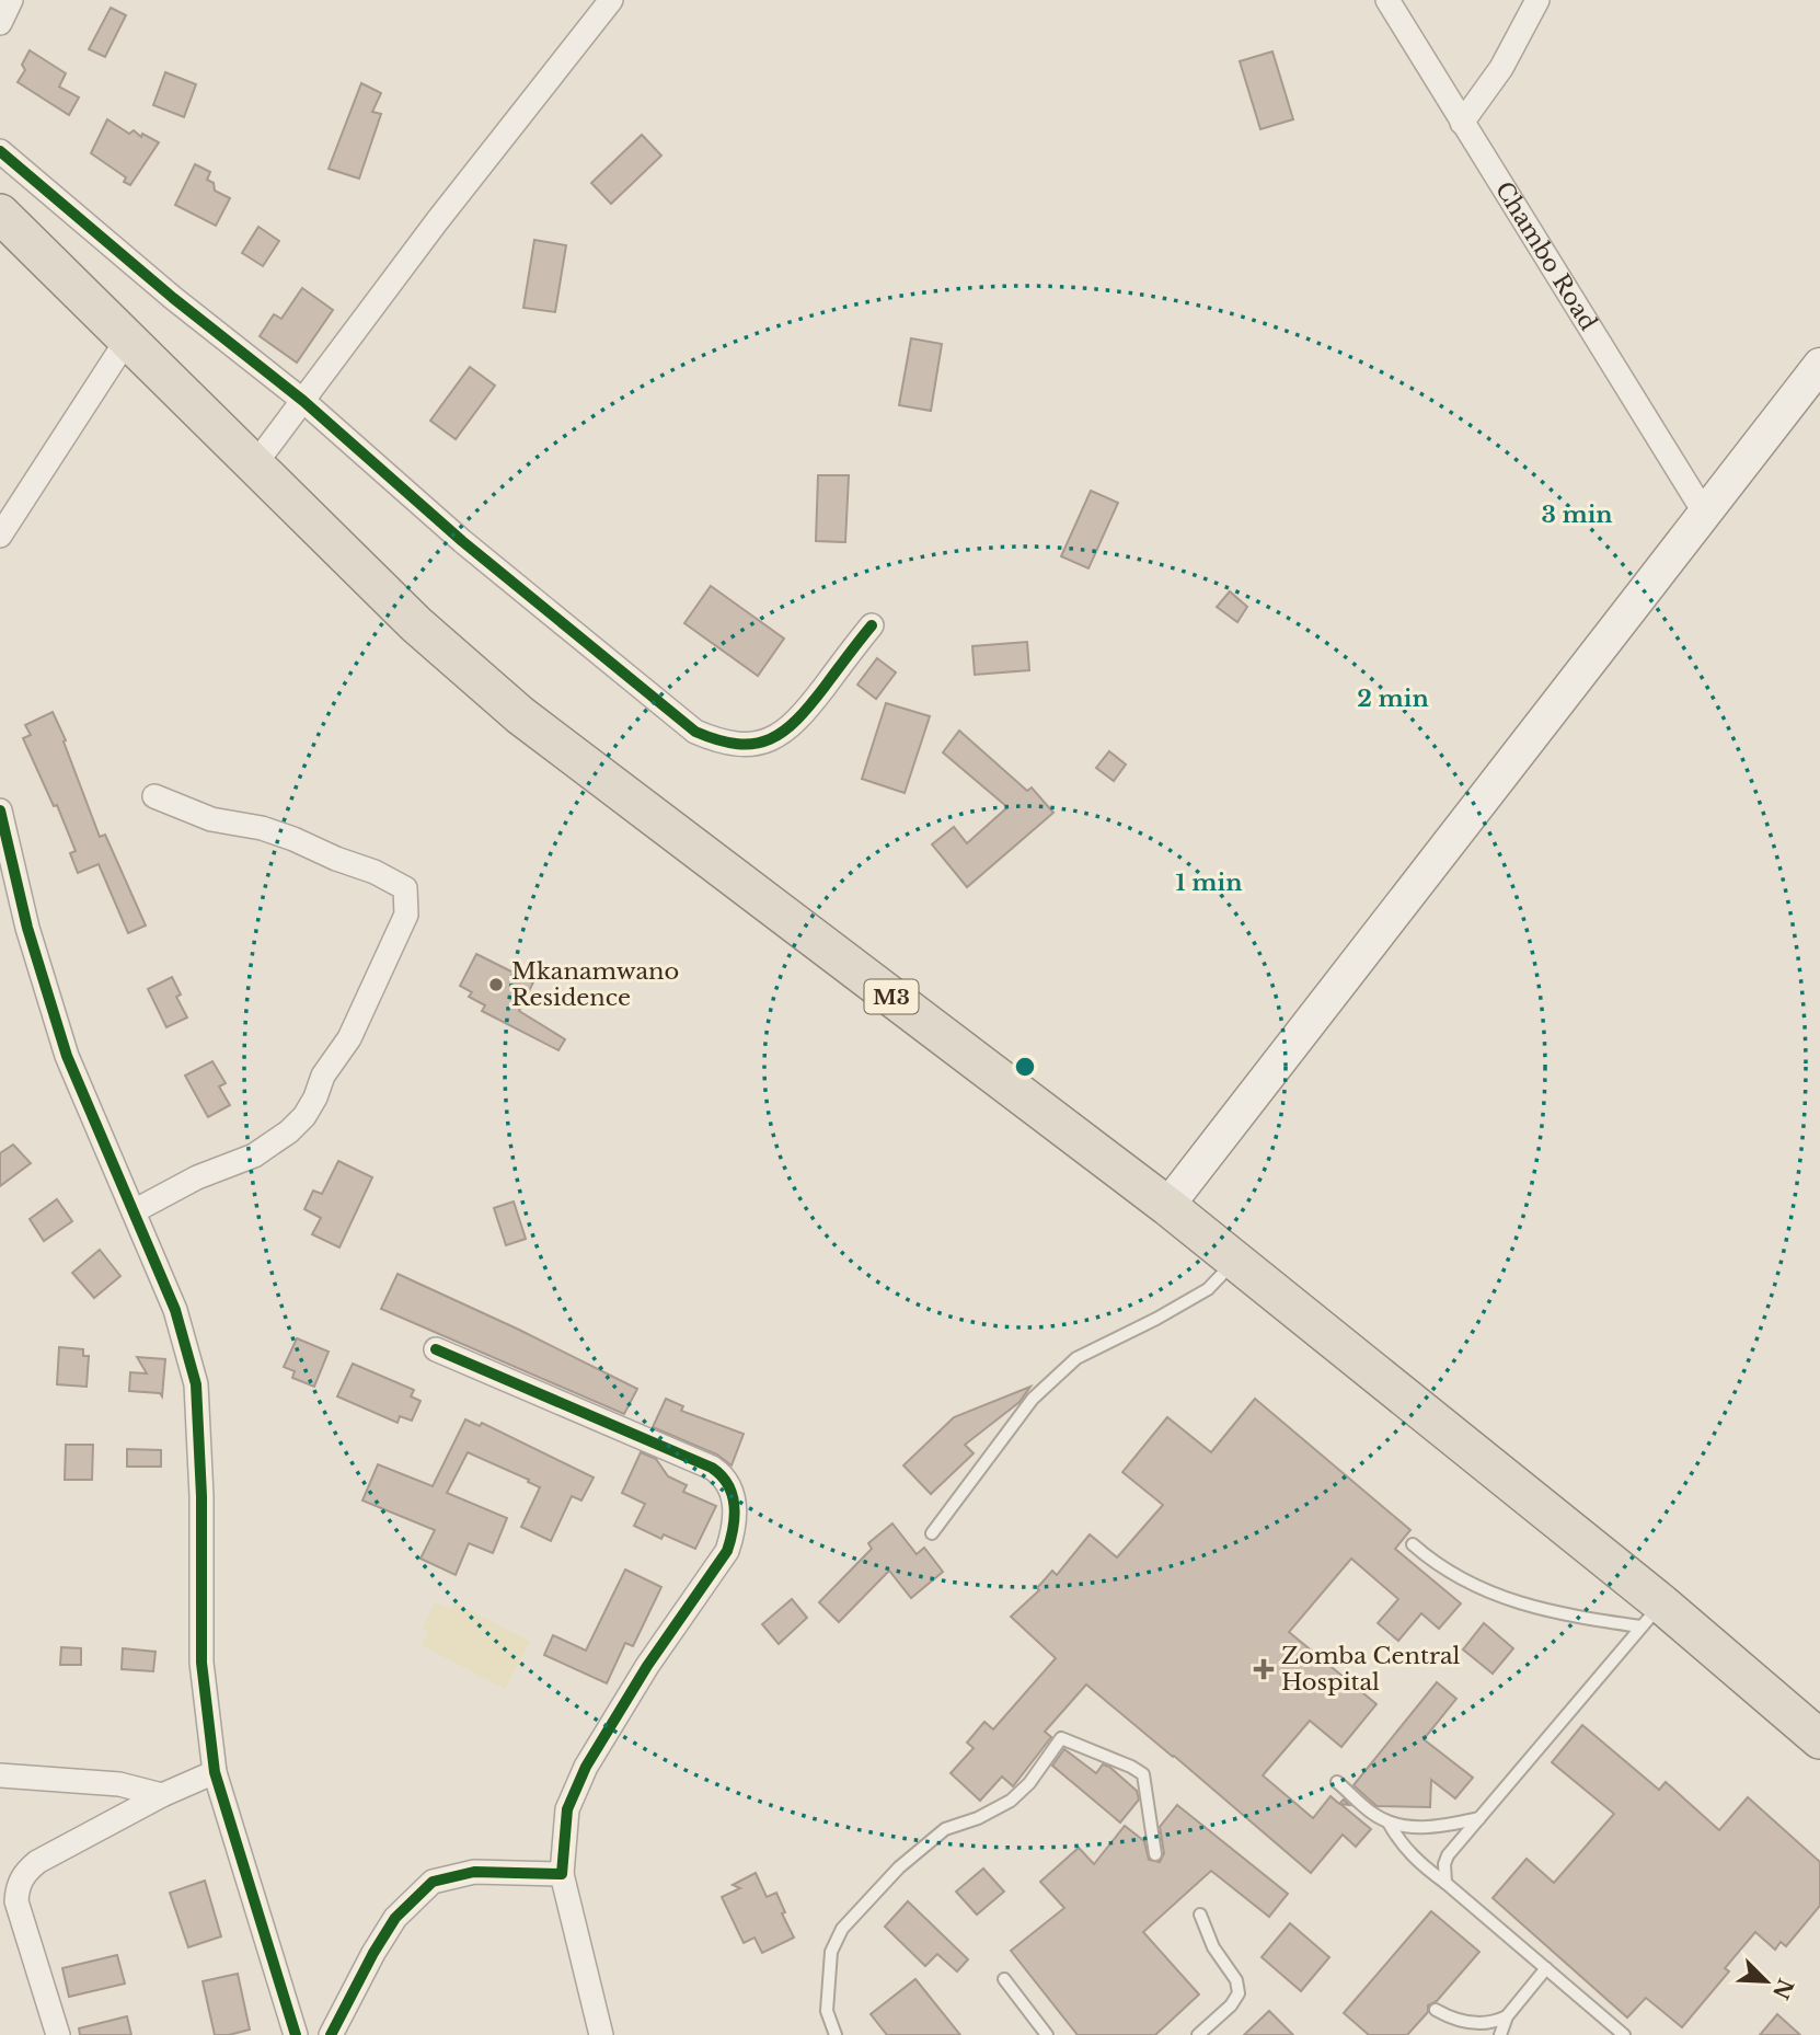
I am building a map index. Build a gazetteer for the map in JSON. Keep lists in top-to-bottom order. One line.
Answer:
{"streets":{"highway":["M3"],"street":["Chambo Road"]},"places":{"other":["Mkanamwano Residence"],"health":["Zomba Central Hospital"]},"north":"bottom right","rings":["3 min","2 min","1 min"]}
